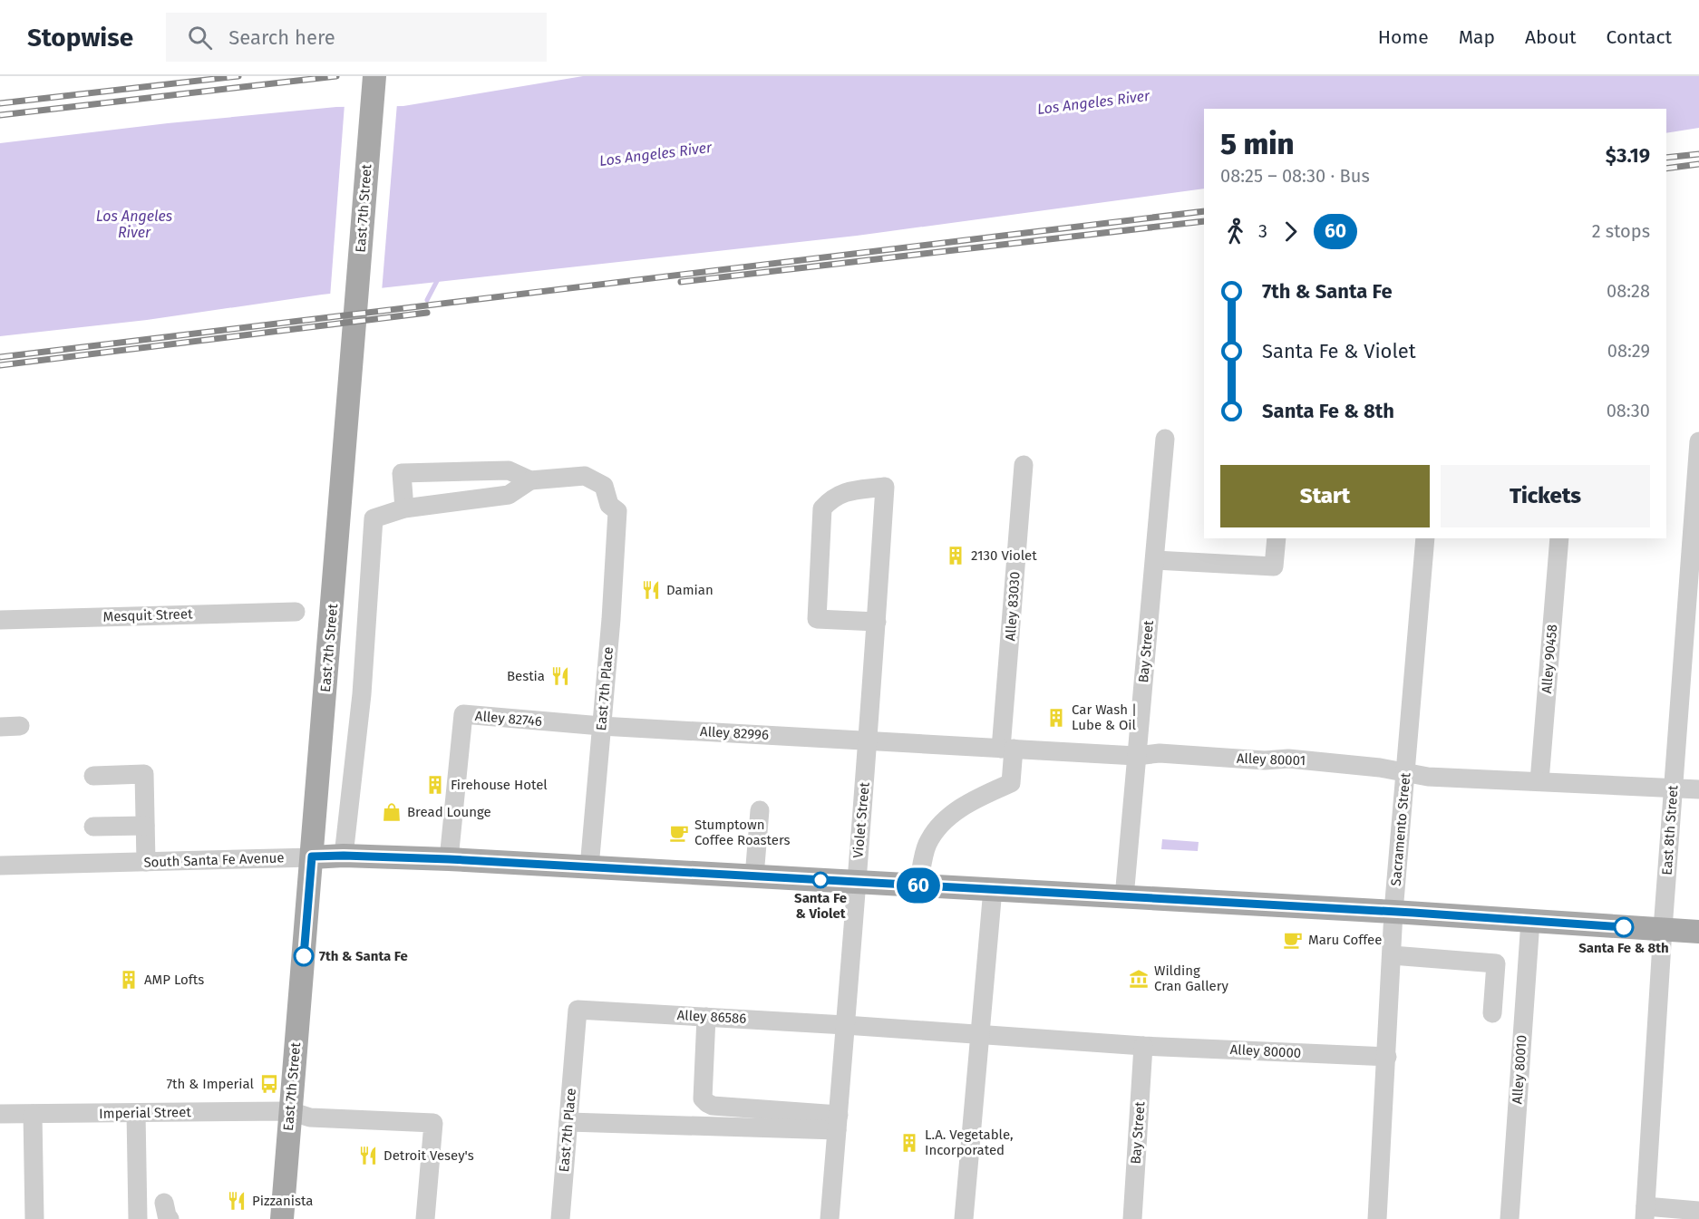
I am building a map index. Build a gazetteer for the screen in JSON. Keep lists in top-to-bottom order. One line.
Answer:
{"streets":{"main road":["East 7th Street","South Santa Fe Avenue"],"street":["Alley 83030","Mesquit Street","Bay Street","Alley 90458","East 7th Place","Alley 82746","Alley 82996","Alley 80001","Violet Street","Sacramento Street","East 8th Street","Alley 86586","Alley 80000","Alley 80010","Imperial Street"]},"crossings":[["East 7th Street","South Santa Fe Avenue"],["East 7th Street","Imperial Street"],["Alley 83030","Alley 82996"],["Alley 83030","Alley 80001"],["Alley 83030","South Santa Fe Avenue"],["Bay Street","Alley 80001"],["Bay Street","South Santa Fe Avenue"],["Bay Street","Alley 80000"],["Alley 90458","Alley 80001"],["East 7th Place","Alley 82746"],["East 7th Place","Alley 82996"],["East 7th Place","South Santa Fe Avenue"],["East 7th Place","Alley 86586"],["Alley 82746","Alley 82996"],["Alley 82746","South Santa Fe Avenue"],["Alley 82996","Alley 80001"],["Alley 82996","Violet Street"],["Alley 80001","Sacramento Street"],["Alley 80001","East 8th Street"],["Violet Street","South Santa Fe Avenue"],["Violet Street","Alley 86586"],["Sacramento Street","South Santa Fe Avenue"],["Sacramento Street","Alley 80000"],["East 8th Street","South Santa Fe Avenue"],["South Santa Fe Avenue","Alley 80010"],["Alley 86586","Alley 80000"]],"water":["Los Angeles River"],"places":{"building":["2130 Violet","Car Wash | Lube & Oil","Firehouse Hotel","AMP Lofts","L.A. Vegetable, Incorporated"],"restaurant":["Damian","Bestia","Detroit Vesey's","Pizzanista"],"shop":["Bread Lounge"],"cafe":["Stumptown Coffee Roasters","Maru Coffee"],"other":["Santa Fe & Violet","Santa Fe & 8th","7th & Santa Fe"],"museum":["Wilding Cran Gallery"],"bus stop":["7th & Imperial"]},"lines":["bus line 60"],"page":{"header":"Stopwise","search":"Search here","nav":["Home","Map","About","Contact"],"on_map":"60","heading":["5 min","08:25 – 08:30 · Bus","$3.19"],"legs":["3","60","2 stops"],"list":[{"name":"7th & Santa Fe","value":"08:28"},{"name":"Santa Fe & Violet","value":"08:29"},{"name":"Santa Fe & 8th","value":"08:30"}],"buttons":["Start","Tickets"]}}
